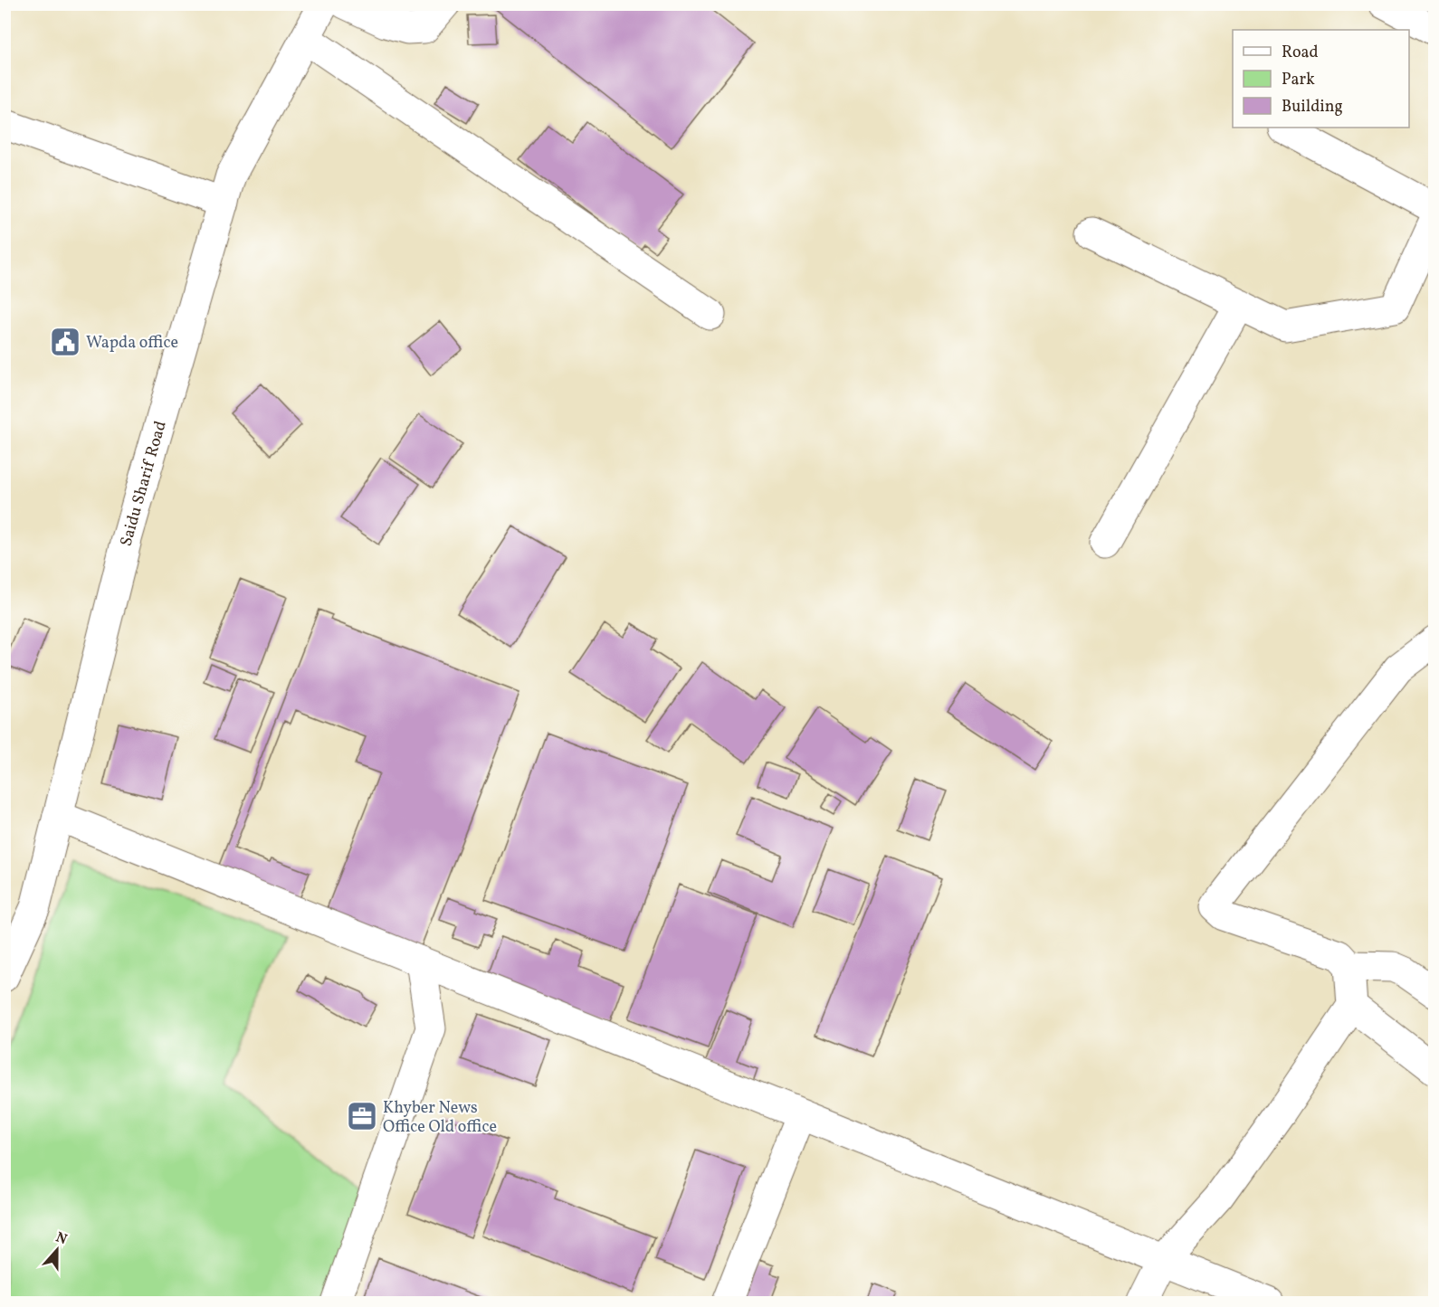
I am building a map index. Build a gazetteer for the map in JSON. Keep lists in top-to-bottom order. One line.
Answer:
{"streets":{"street":["Saidu Sharif Road"]},"places":{"public building":["Wapda office"],"office":["Khyber News Office Old office"]},"legend":["Road","Park","Building"],"north":"top"}
